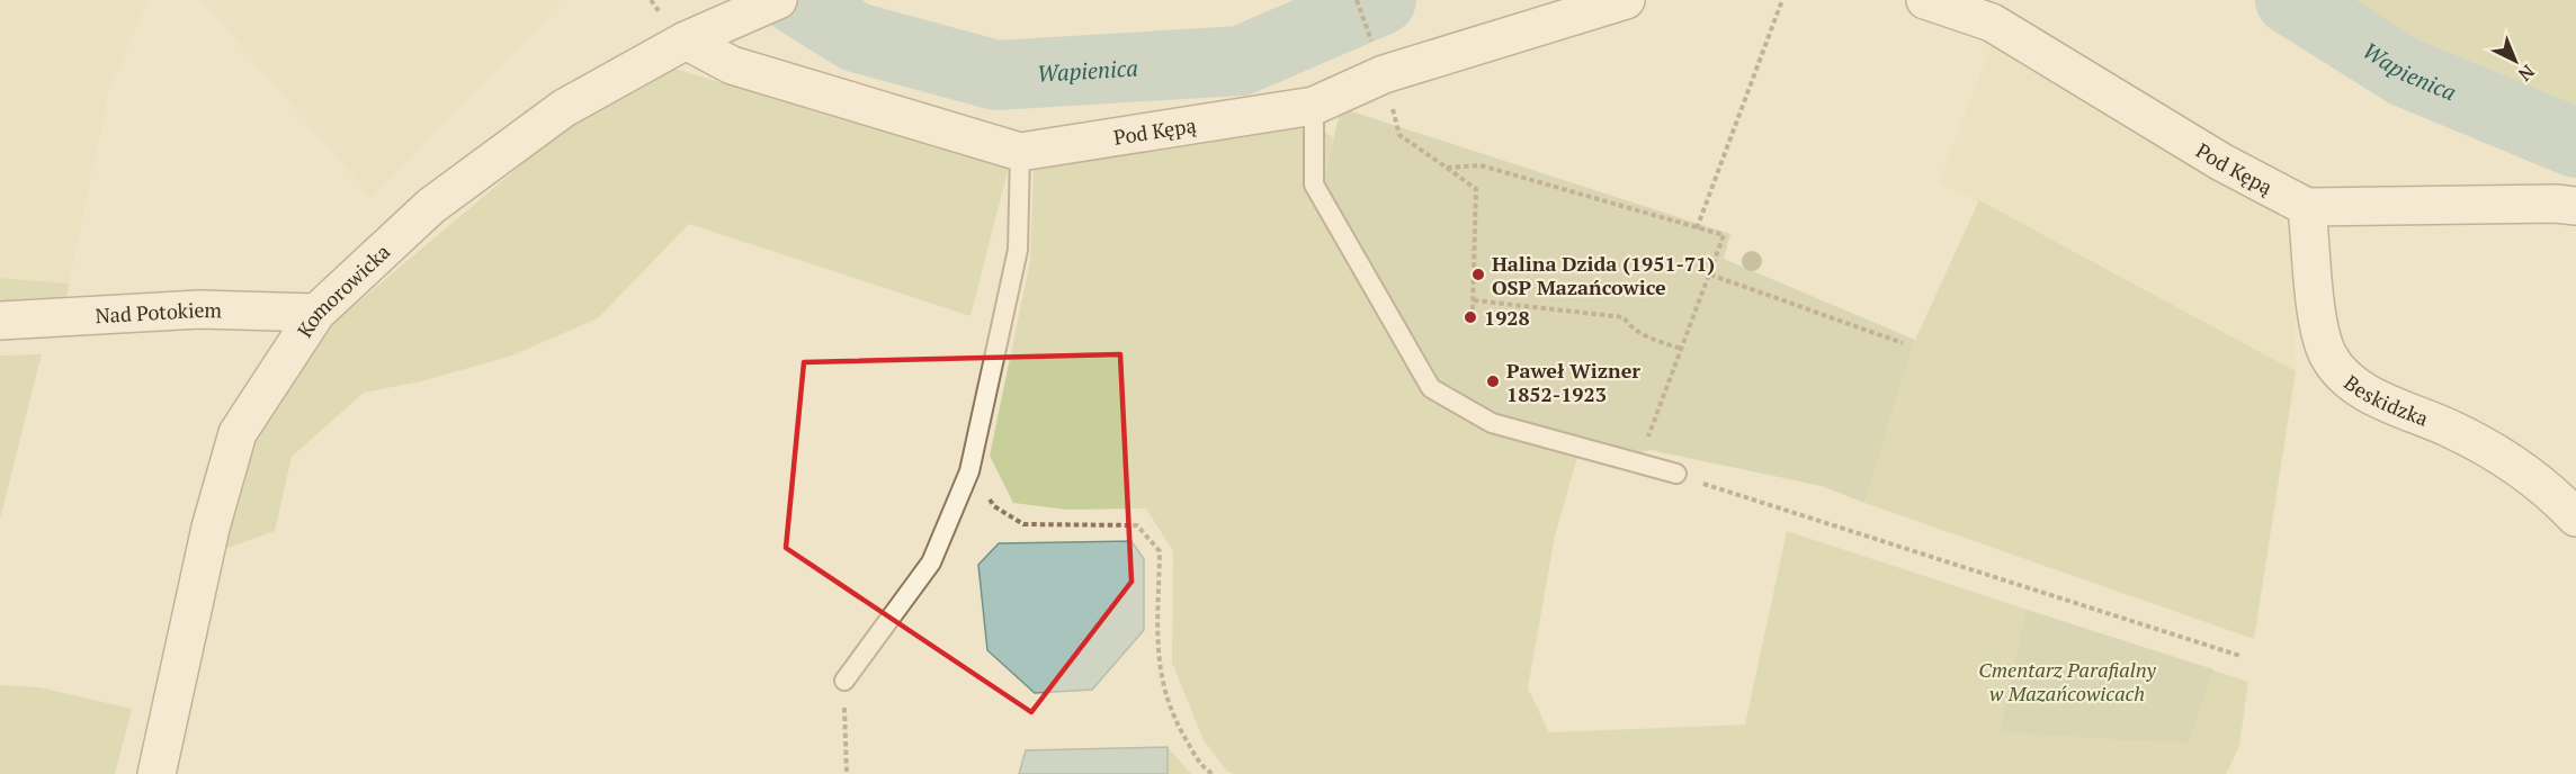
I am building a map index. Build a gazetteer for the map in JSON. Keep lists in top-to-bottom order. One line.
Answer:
{"streets":{"street":["Pod Kępą","Komorowicka","Nad Potokiem","Beskidzka"]},"crossings":[["Pod Kępą","Komorowicka"],["Pod Kępą","Beskidzka"],["Komorowicka","Nad Potokiem"]],"water":["Wapienica"],"parks":["Cmentarz Parafialny w Mazańcowicach"],"places":["Halina Dzida (1951-71) OSP Mazańcowice","1928","Paweł Wizner 1852-1923"],"north":"bottom right"}
